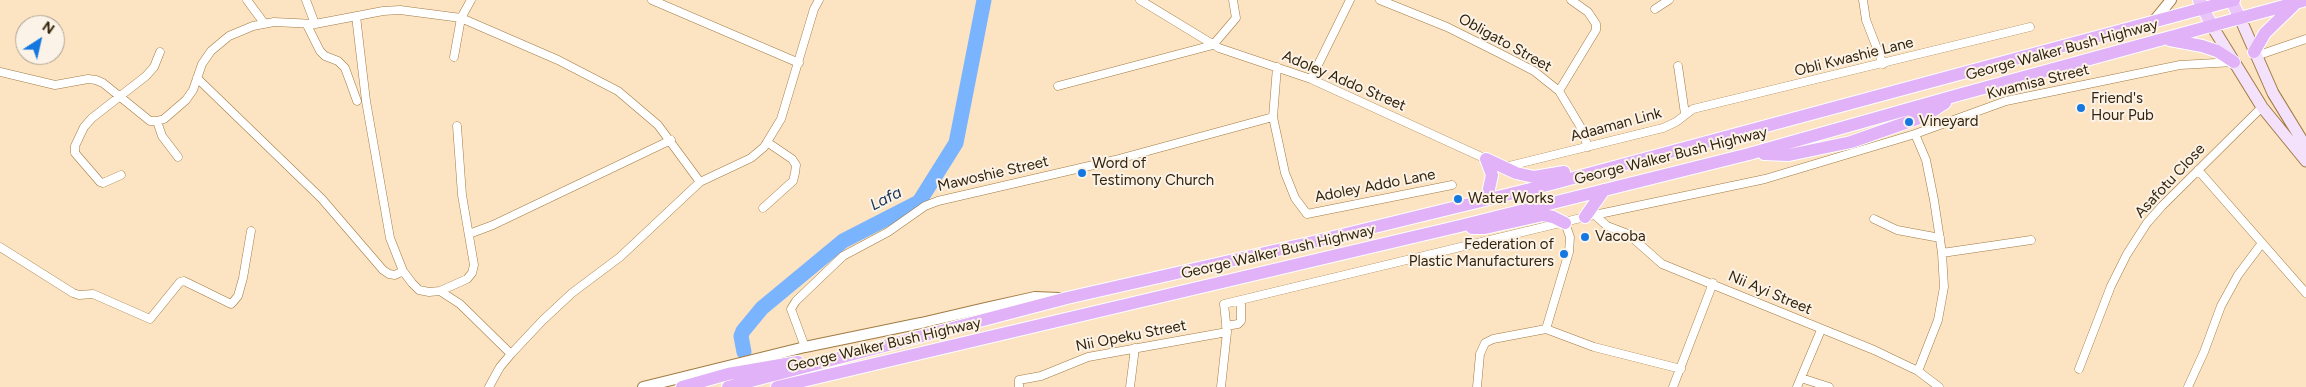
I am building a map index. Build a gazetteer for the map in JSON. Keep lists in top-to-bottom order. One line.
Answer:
{"streets":{"highway":["George Walker Bush Highway"],"street":["Obligato Street","Obli Kwashie Lane","Adoley Addo Street","Kwamisa Street","Adaaman Link","Mawoshie Street","Asafotu Close","Adoley Addo Lane","Nii Ayi Street","Nii Opeku Street"]},"crossings":[["George Walker Bush Highway","Mawoshie Street"],["Obli Kwashie Lane","Adaaman Link"],["Adoley Addo Street","Adoley Addo Lane"],["Kwamisa Street","Nii Ayi Street"],["Kwamisa Street","Nii Opeku Street"],["Mawoshie Street","Adoley Addo Lane"]],"water":["Lafa"],"places":["Friend's Hour Pub","Vineyard","Word of Testimony Church","Water Works","Vacoba","Federation of Plastic Manufacturers"],"north":"top right"}
